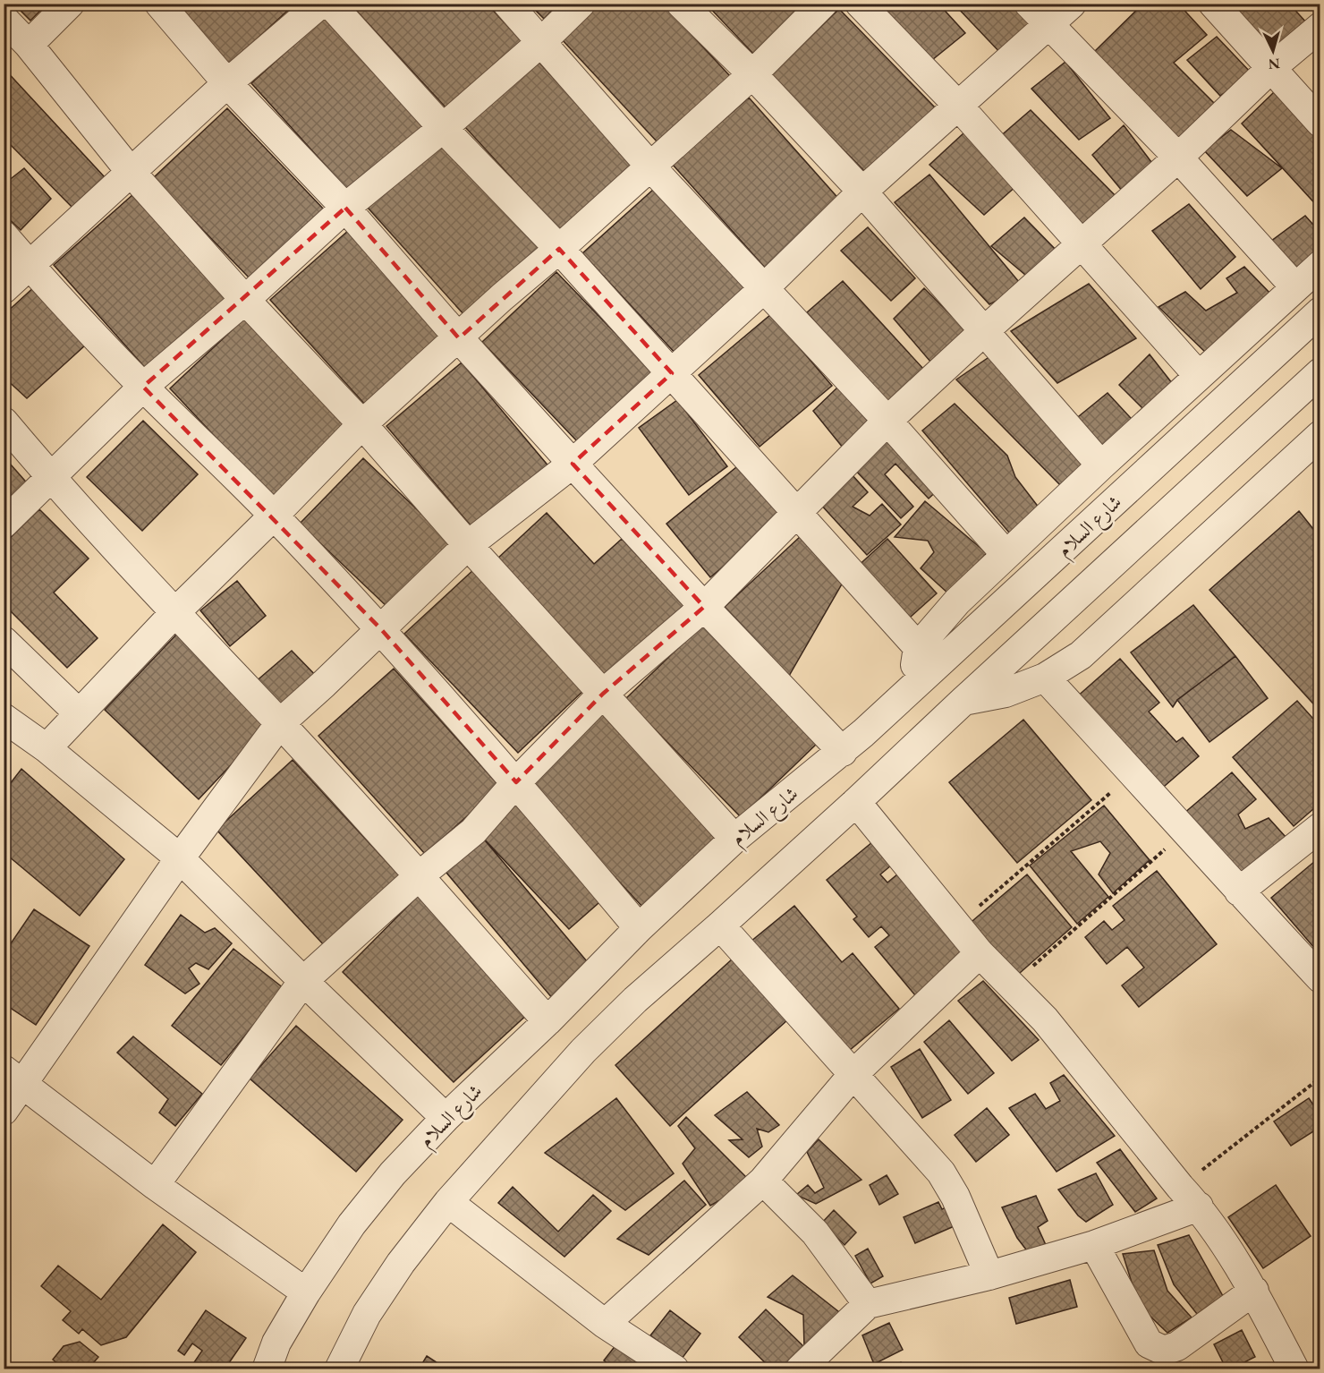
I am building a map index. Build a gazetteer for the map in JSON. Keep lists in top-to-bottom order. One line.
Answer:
{"streets":{"street":["شارع السلام"]},"north":"bottom"}
